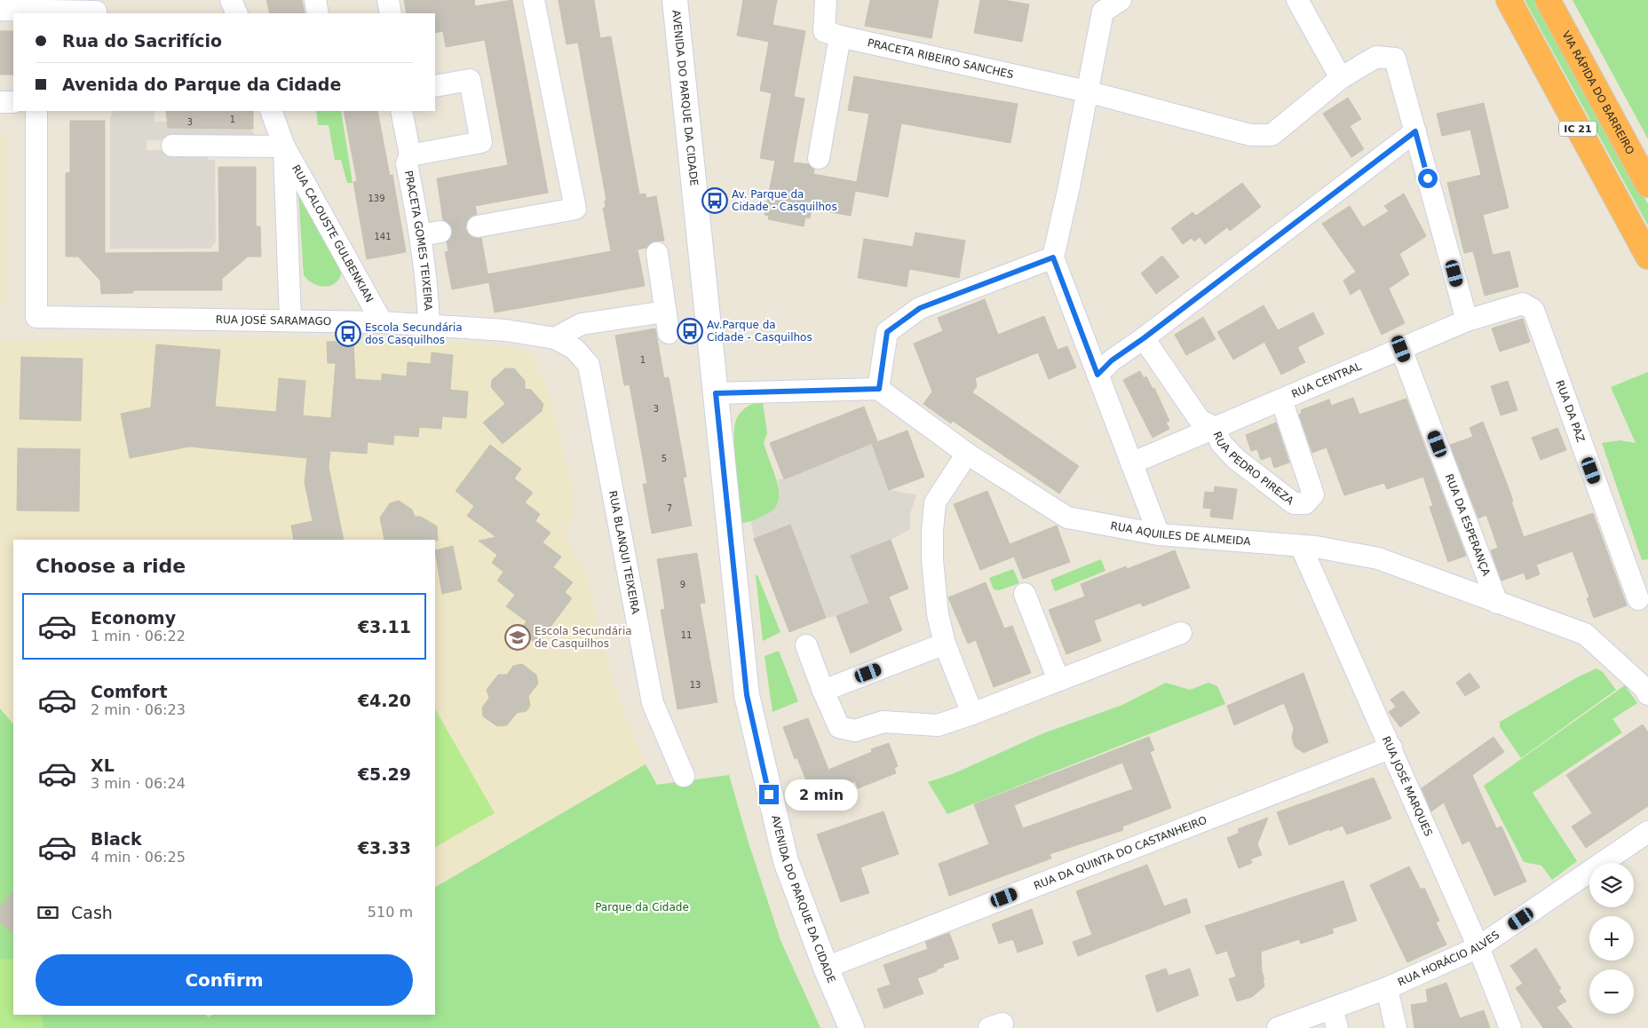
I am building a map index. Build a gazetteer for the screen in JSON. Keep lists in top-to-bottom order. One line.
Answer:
{"streets":{"highway":["VIA RÁPIDA DO BARREIRO","IC 21"],"street":["PRACETA RIBEIRO SANCHES","AVENIDA DO PARQUE DA CIDADE","RUA CALOUSTE GULBENKIAN","PRACETA GOMES TEIXEIRA","RUA JOSÉ SARAMAGO","RUA CENTRAL","RUA DA PAZ","RUA PEDRO PIREZA","RUA DA ESPERANÇA","RUA AQUILES DE ALMEIDA","RUA BLANQUI TEIXEIRA","RUA JOSÉ MARQUES","RUA DA QUINTA DO CASTANHEIRO","RUA HORÁCIO ALVES"]},"crossings":[["AVENIDA DO PARQUE DA CIDADE","RUA DA QUINTA DO CASTANHEIRO"],["RUA CALOUSTE GULBENKIAN","RUA JOSÉ SARAMAGO"],["PRACETA GOMES TEIXEIRA","RUA JOSÉ SARAMAGO"],["RUA JOSÉ SARAMAGO","RUA BLANQUI TEIXEIRA"],["RUA CENTRAL","RUA DA PAZ"],["RUA CENTRAL","RUA PEDRO PIREZA"],["RUA CENTRAL","RUA DA ESPERANÇA"],["RUA DA ESPERANÇA","RUA AQUILES DE ALMEIDA"],["RUA AQUILES DE ALMEIDA","RUA JOSÉ MARQUES"],["RUA JOSÉ MARQUES","RUA DA QUINTA DO CASTANHEIRO"],["RUA JOSÉ MARQUES","RUA HORÁCIO ALVES"]],"parks":["Parque da Cidade"],"places":{"bus stop":["Av. Parque da Cidade - Casquilhos","Av.Parque da Cidade - Casquilhos","Escola Secundária dos Casquilhos"],"school or university":["Escola Secundária de Casquilhos"]},"house_numbers":["1","3","139","141","1","3","5","7","9","11","13"],"page":{"banner":["Rua do Sacrifício","Avenida do Parque da Cidade"],"heading":"Choose a ride","list":[{"name":"Economy","note":"1 min · 06:22","value":"€3.11"},{"name":"Comfort","note":"2 min · 06:23","value":"€4.20"},{"name":"XL","note":"3 min · 06:24","value":"€5.29"},{"name":"Black","note":"4 min · 06:25","value":"€3.33"}],"bubble":"2 min","map_buttons":["+","−"],"pay":["Cash","510 m"],"buttons":"Confirm"}}
